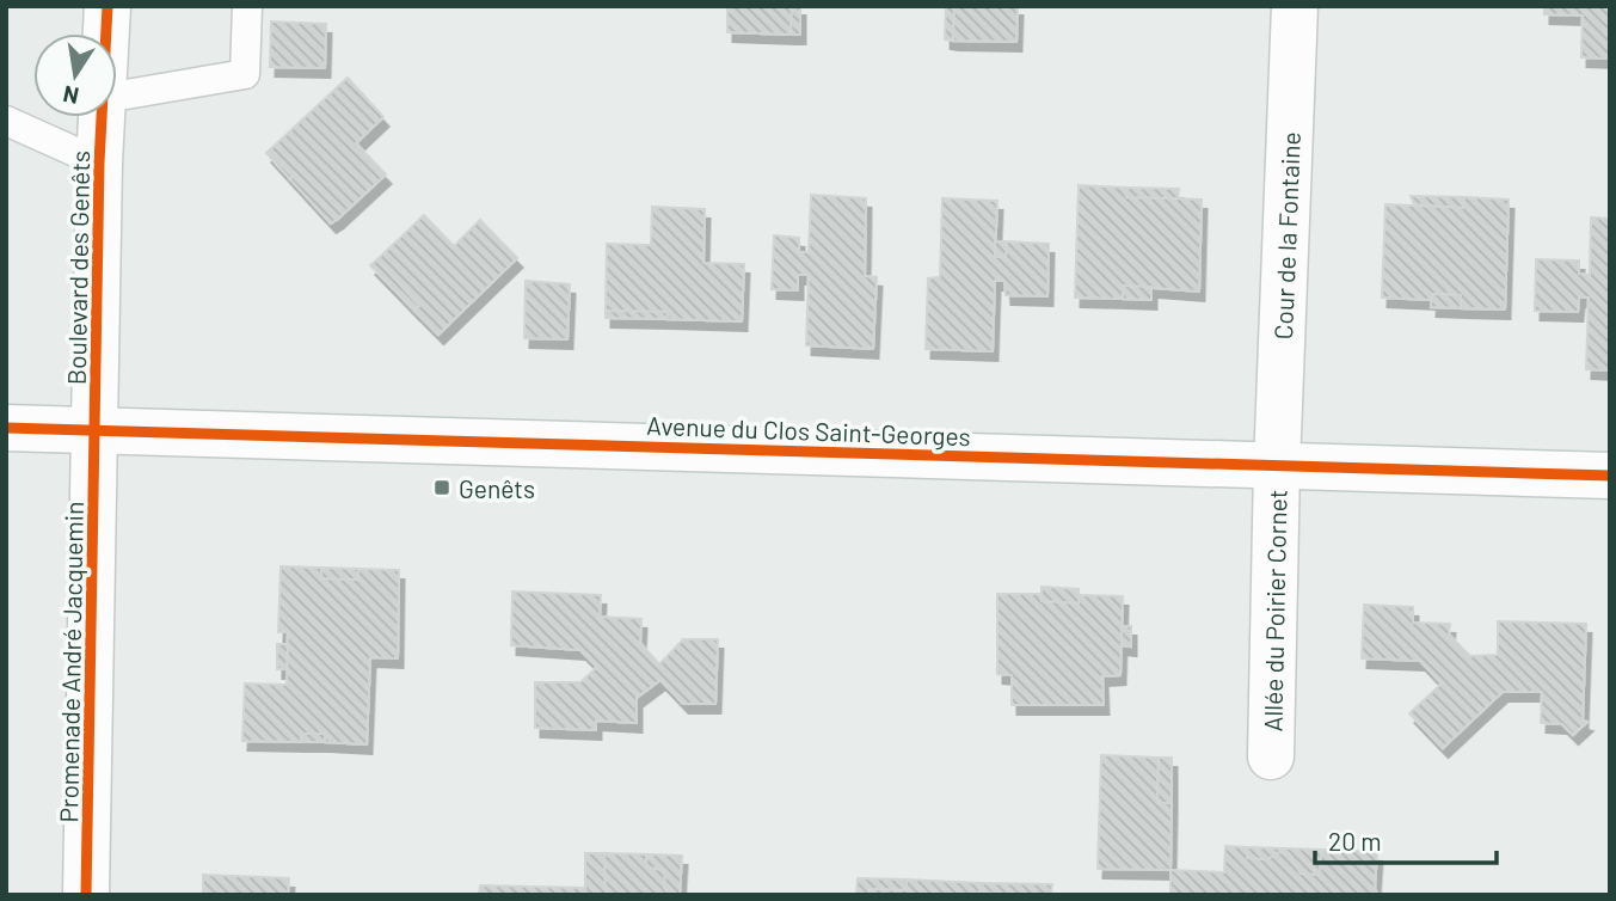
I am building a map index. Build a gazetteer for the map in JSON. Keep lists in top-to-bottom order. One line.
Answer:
{"streets":{"street":["Cour de la Fontaine","Boulevard des Genêts","Avenue du Clos Saint-Georges","Allée du Poirier Cornet","Promenade André Jacquemin"]},"crossings":[["Cour de la Fontaine","Avenue du Clos Saint-Georges"],["Cour de la Fontaine","Allée du Poirier Cornet"],["Boulevard des Genêts","Avenue du Clos Saint-Georges"],["Boulevard des Genêts","Promenade André Jacquemin"],["Avenue du Clos Saint-Georges","Allée du Poirier Cornet"],["Avenue du Clos Saint-Georges","Promenade André Jacquemin"]],"places":{"transit":["Genêts"]},"scale_bar":"20 m","north":"bottom"}
